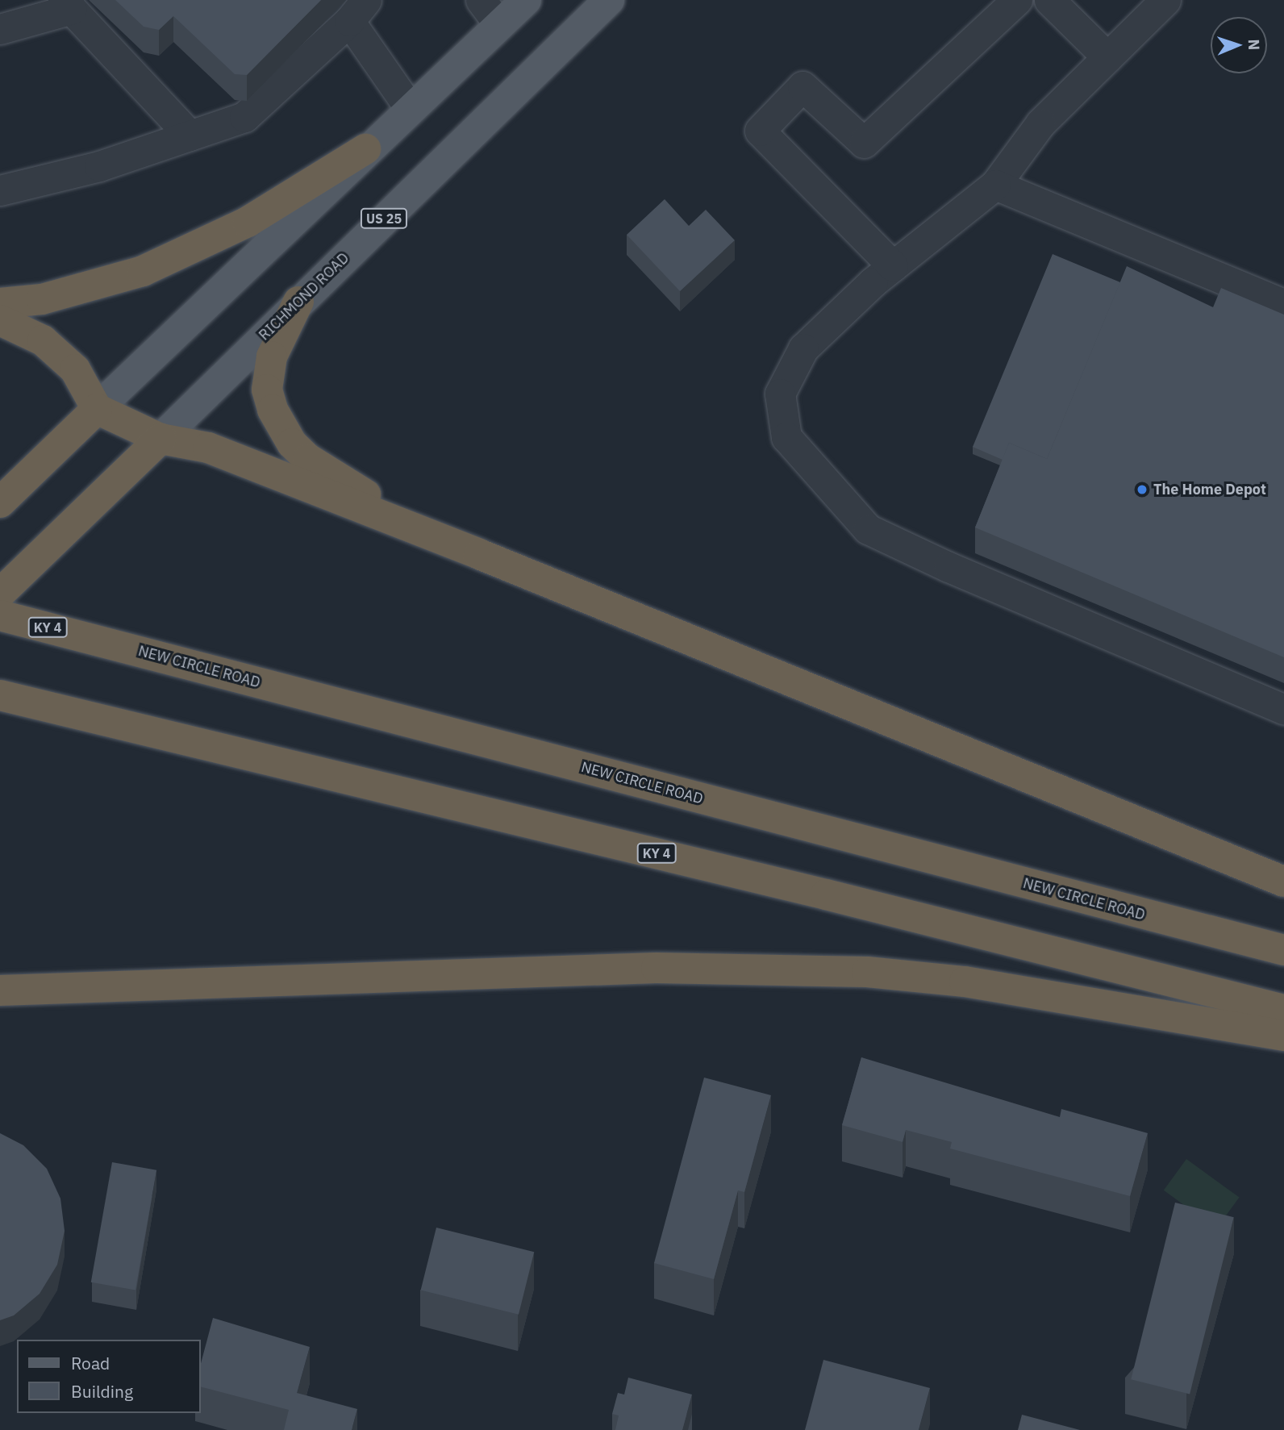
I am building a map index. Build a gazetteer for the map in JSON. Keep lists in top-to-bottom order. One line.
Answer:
{"streets":{"highway":["US 25","RICHMOND ROAD","KY 4","NEW CIRCLE ROAD"]},"places":["The Home Depot"],"legend":["Road","Building"],"north":"right"}
